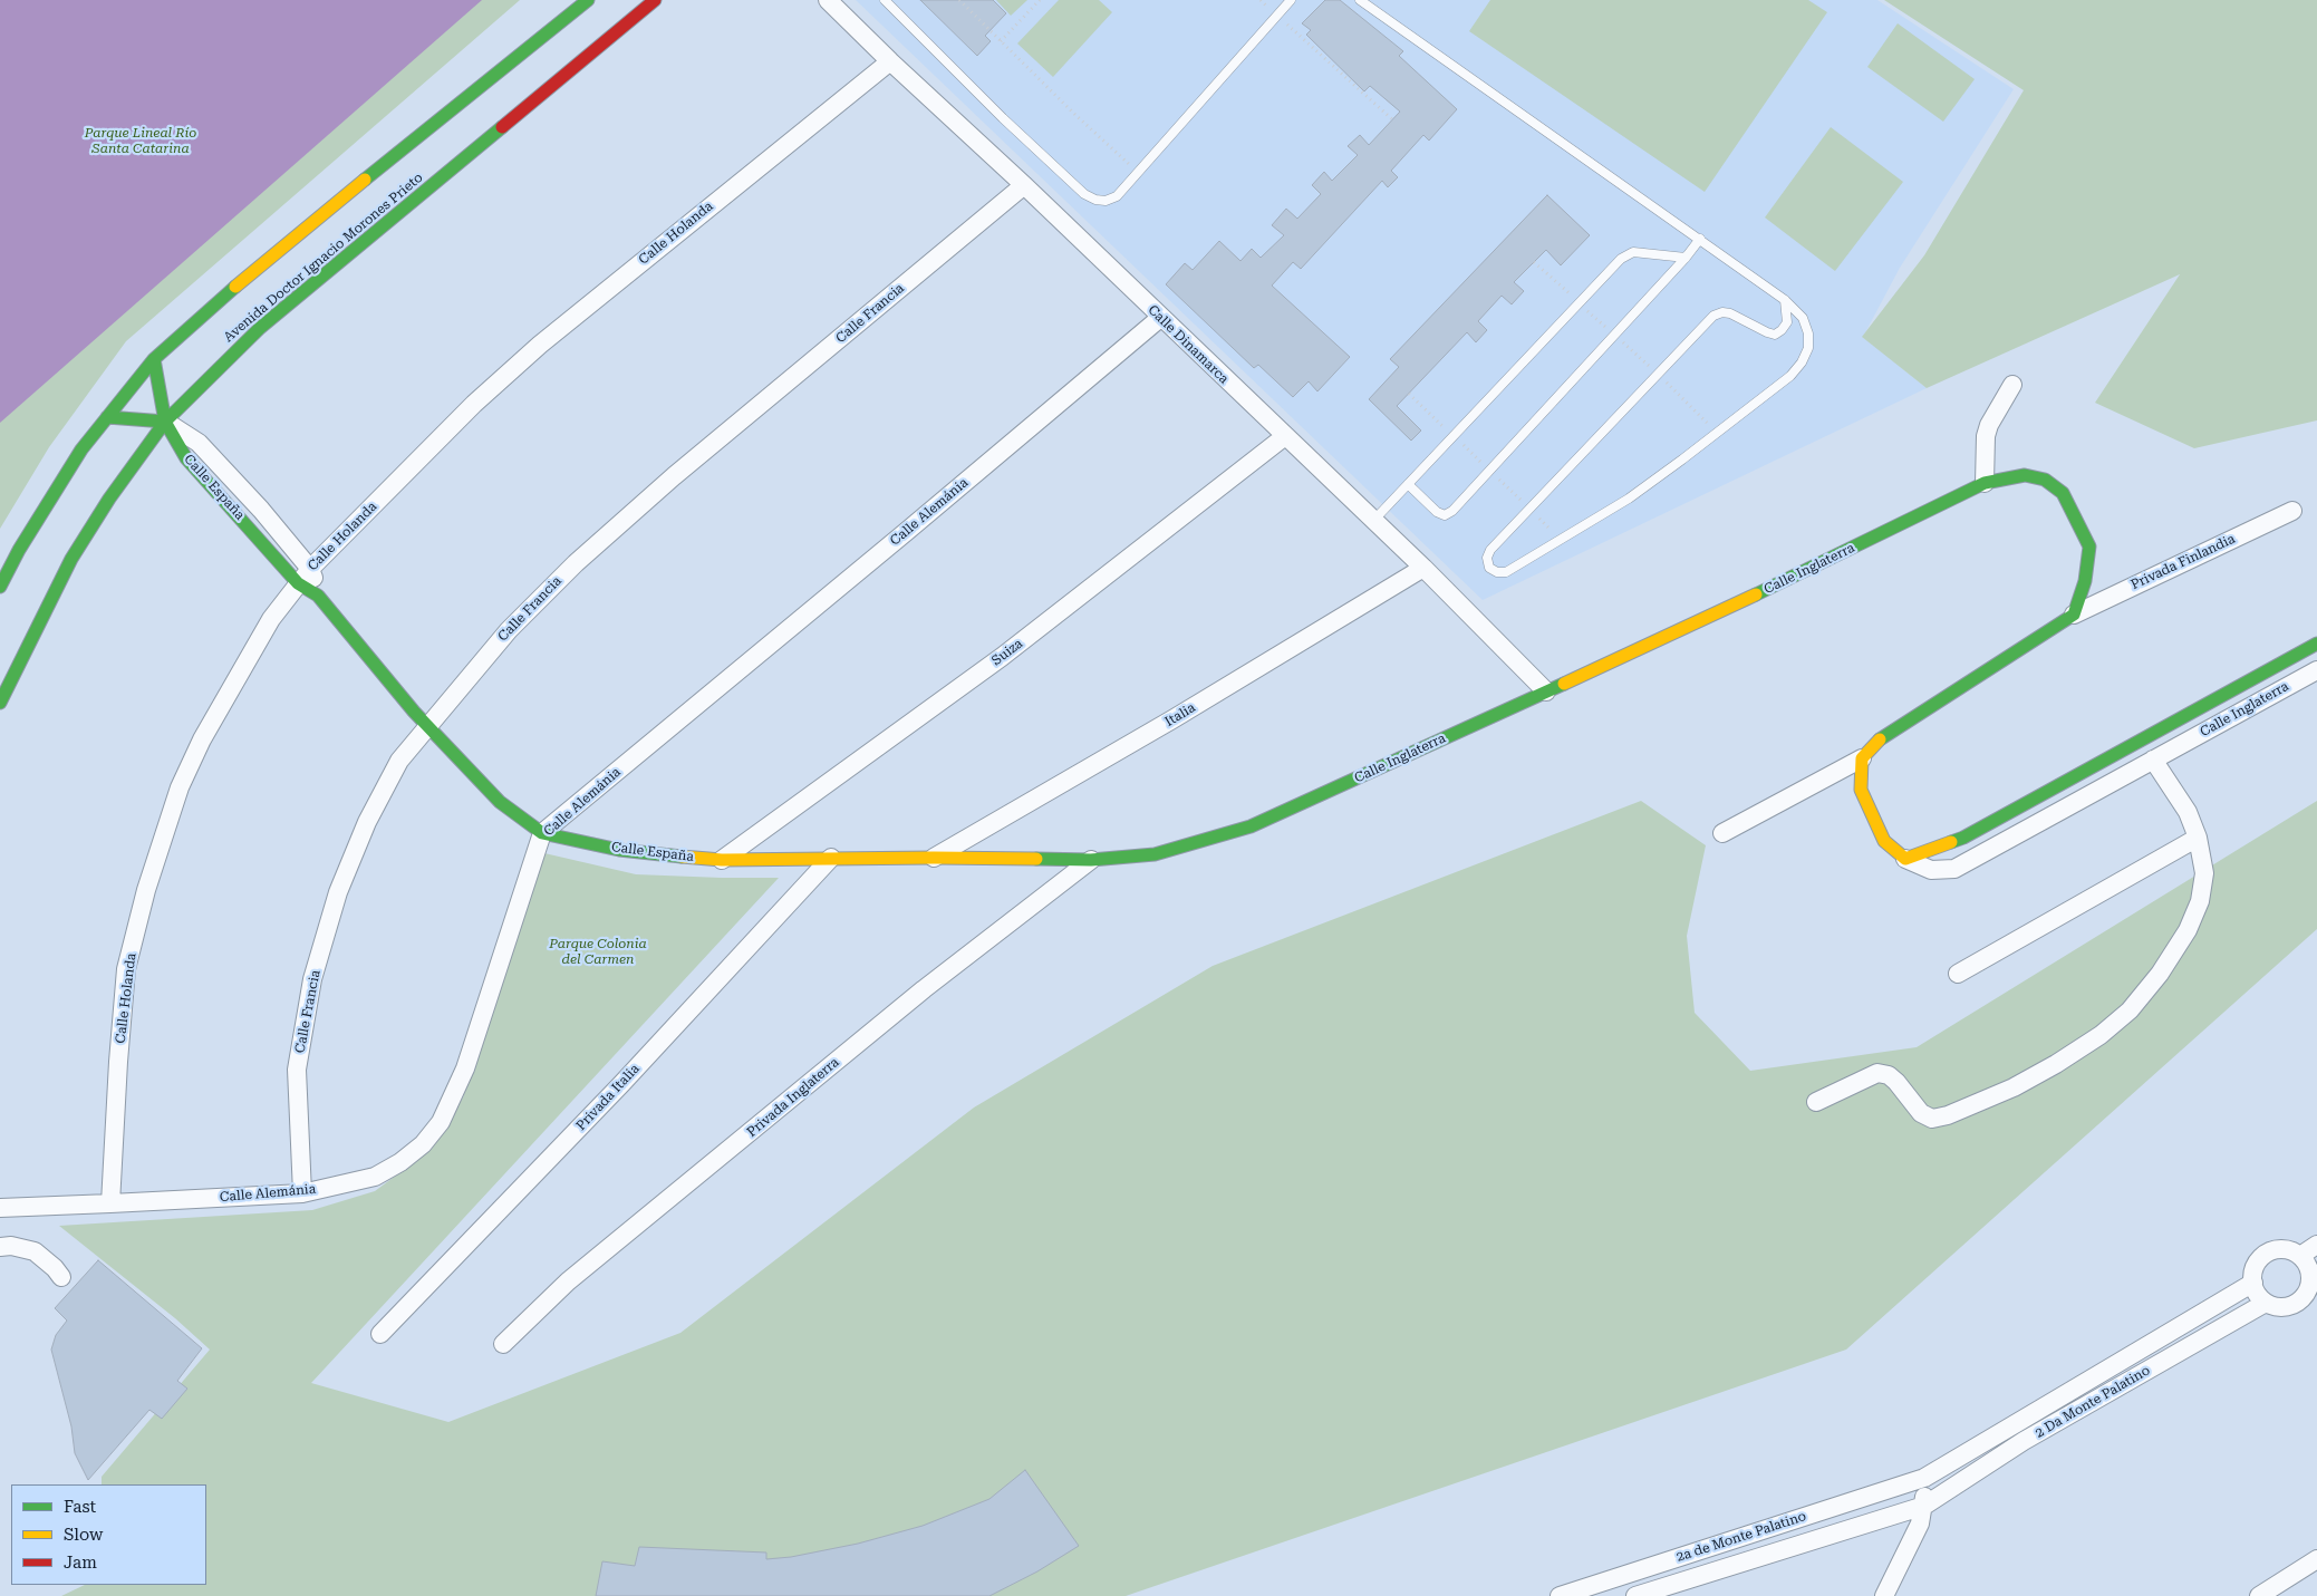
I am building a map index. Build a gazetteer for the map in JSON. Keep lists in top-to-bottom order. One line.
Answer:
{"streets":{"street":["Calle Holanda","Avenida Doctor Ignacio Morones Prieto","Calle Francia","Calle Dinamarca","Calle España","Calle Alemánia","Privada Finlandia","Calle Inglaterra","Suiza","Italia","Privada Italia","Privada Inglaterra","2 Da Monte Palatino","2a de Monte Palatino"]},"crossings":[["Calle Holanda","Calle Dinamarca"],["Calle Holanda","Calle España"],["Calle Holanda","Calle Alemánia"],["Avenida Doctor Ignacio Morones Prieto","Calle España"],["Calle Francia","Calle Dinamarca"],["Calle Francia","Calle España"],["Calle Francia","Calle Alemánia"],["Calle Dinamarca","Calle Alemánia"],["Calle Dinamarca","Calle Inglaterra"],["Calle Dinamarca","Suiza"],["Calle Dinamarca","Italia"],["Calle España","Calle Alemánia"],["Calle España","Calle Inglaterra"],["Calle España","Suiza"],["Calle España","Italia"],["Calle España","Privada Italia"],["Calle España","Privada Inglaterra"],["Privada Finlandia","Calle Inglaterra"],["Calle Inglaterra","Privada Inglaterra"],["2 Da Monte Palatino","2a de Monte Palatino"]],"parks":["Parque Lineal Río Santa Catarina","Parque Colonia del Carmen"],"legend":["Fast","Slow","Jam"]}
